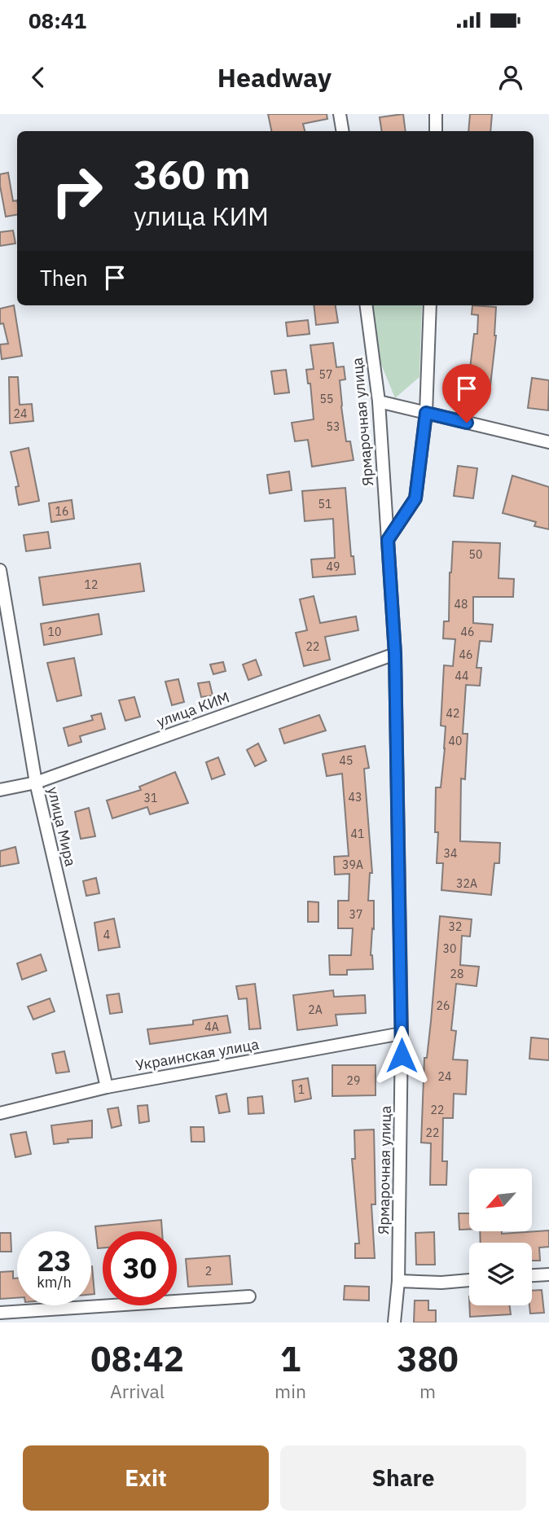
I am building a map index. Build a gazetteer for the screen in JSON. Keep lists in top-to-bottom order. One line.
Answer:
{"streets":{"street":["Ярмарочная улица","улица КИМ","улица Мира","Украинская улица"]},"crossings":[["Ярмарочная улица","улица КИМ"],["Ярмарочная улица","Украинская улица"],["улица КИМ","улица Мира"],["улица Мира","Украинская улица"]],"house_numbers":["57","55","24","53","51","16","50","49","12","48","10","46","22","46","44","42","40","45","43","31","41","34","39А","32А","37","32","4","30","28","26","2А","4А","24","29","1","22","22","2"],"north":"bottom left","page":{"status":"08:41","header":"Headway","turn":["360 m","улица КИМ"],"then":"Then","speed":"23 km/h","limit":"30","eta":["08:42","Arrival","1","min","380","m"],"buttons":["Exit","Share"]}}
